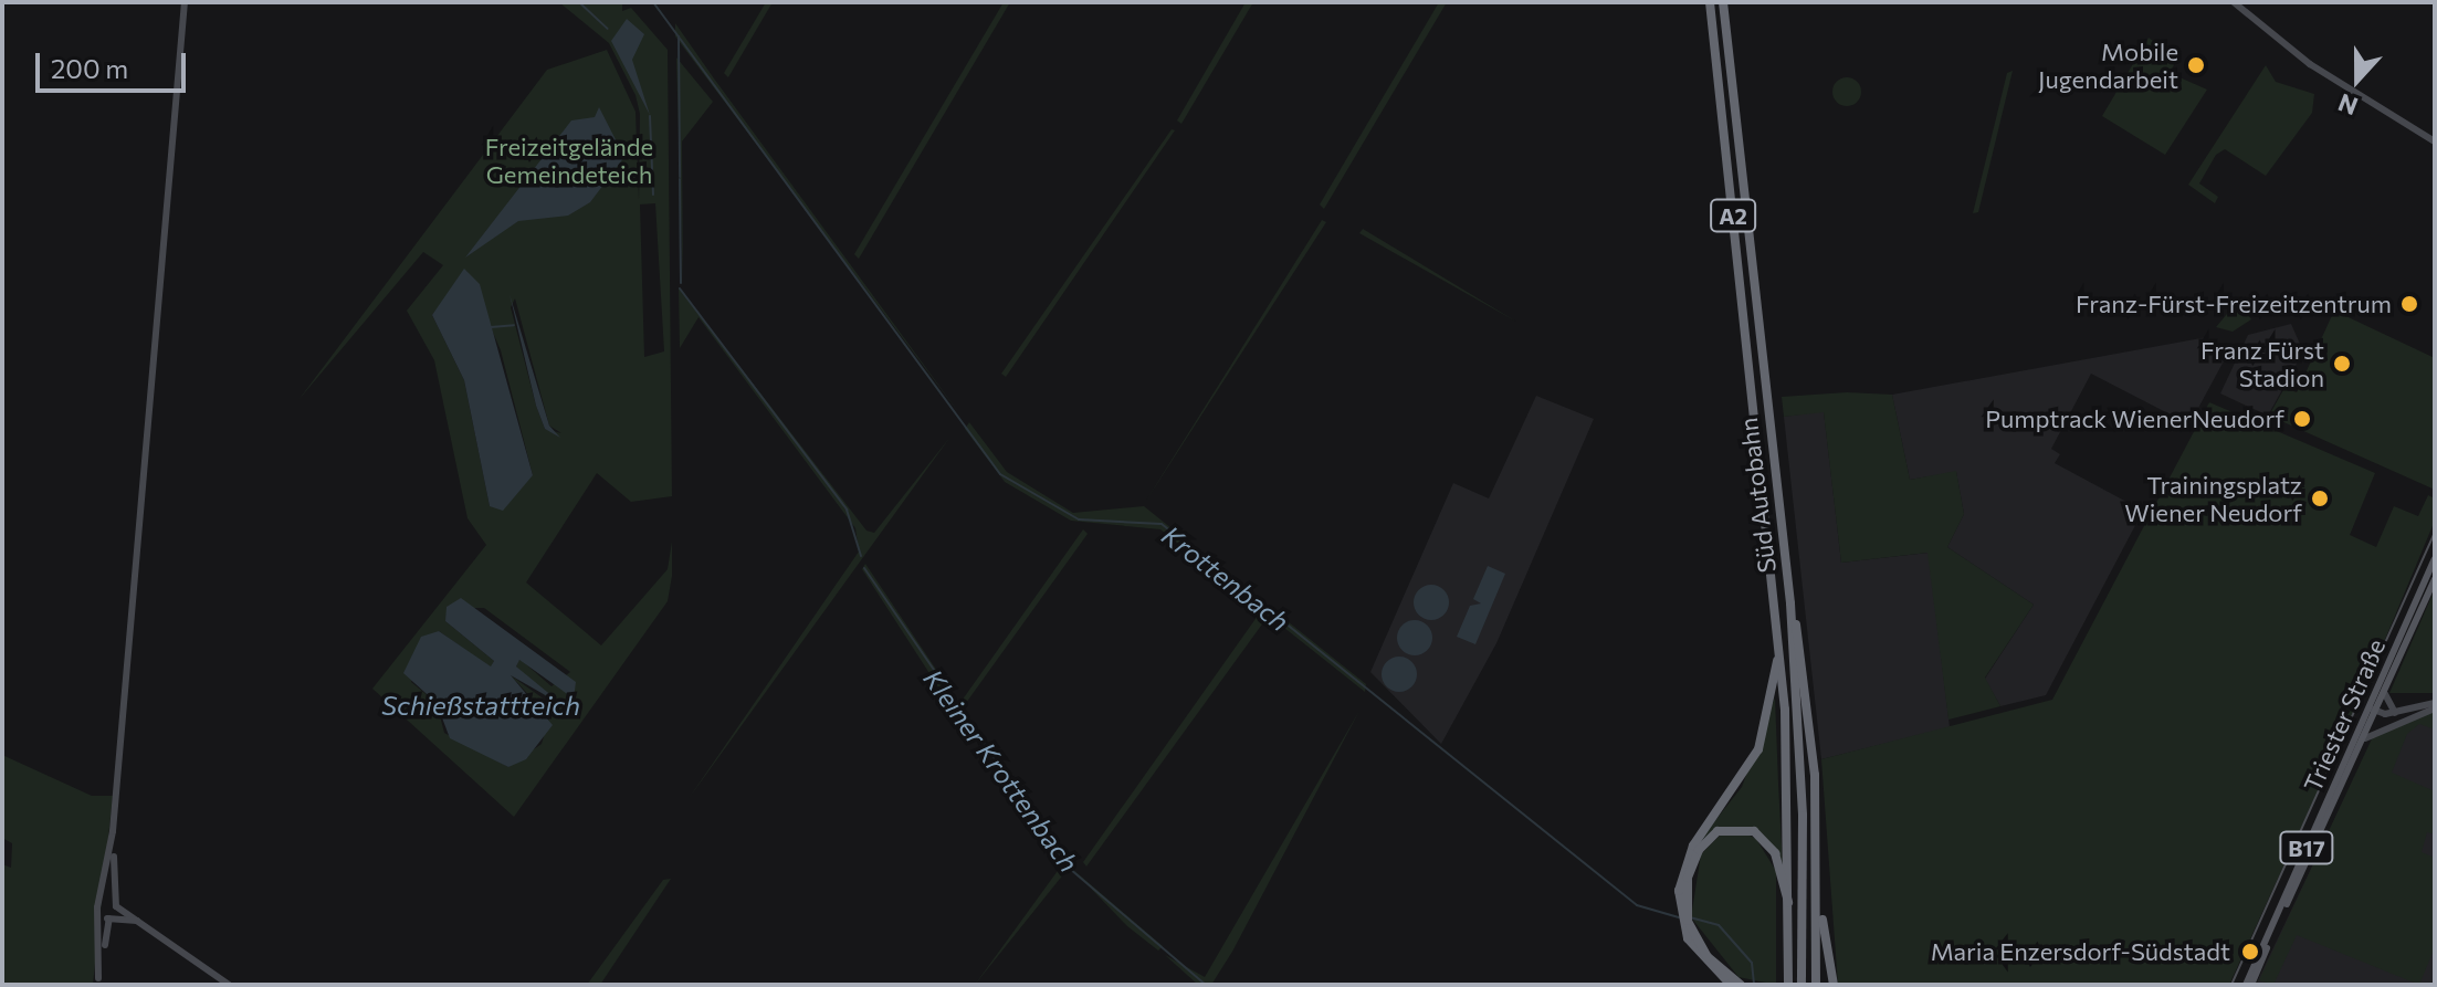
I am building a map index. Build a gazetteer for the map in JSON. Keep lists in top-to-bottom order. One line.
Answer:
{"streets":{"highway":["A2","Süd Autobahn"],"main road":["Triester Straße","B17"]},"water":["Krottenbach","Schießstattteich","Kleiner Krottenbach"],"parks":["Freizeitgelände Gemeindeteich"],"places":["Mobile Jugendarbeit","Franz-Fürst-Freizeitzentrum","Franz Fürst Stadion","Pumptrack WienerNeudorf","Trainingsplatz Wiener Neudorf","Maria Enzersdorf-Südstadt"],"scale_bar":"200 m","north":"bottom"}
